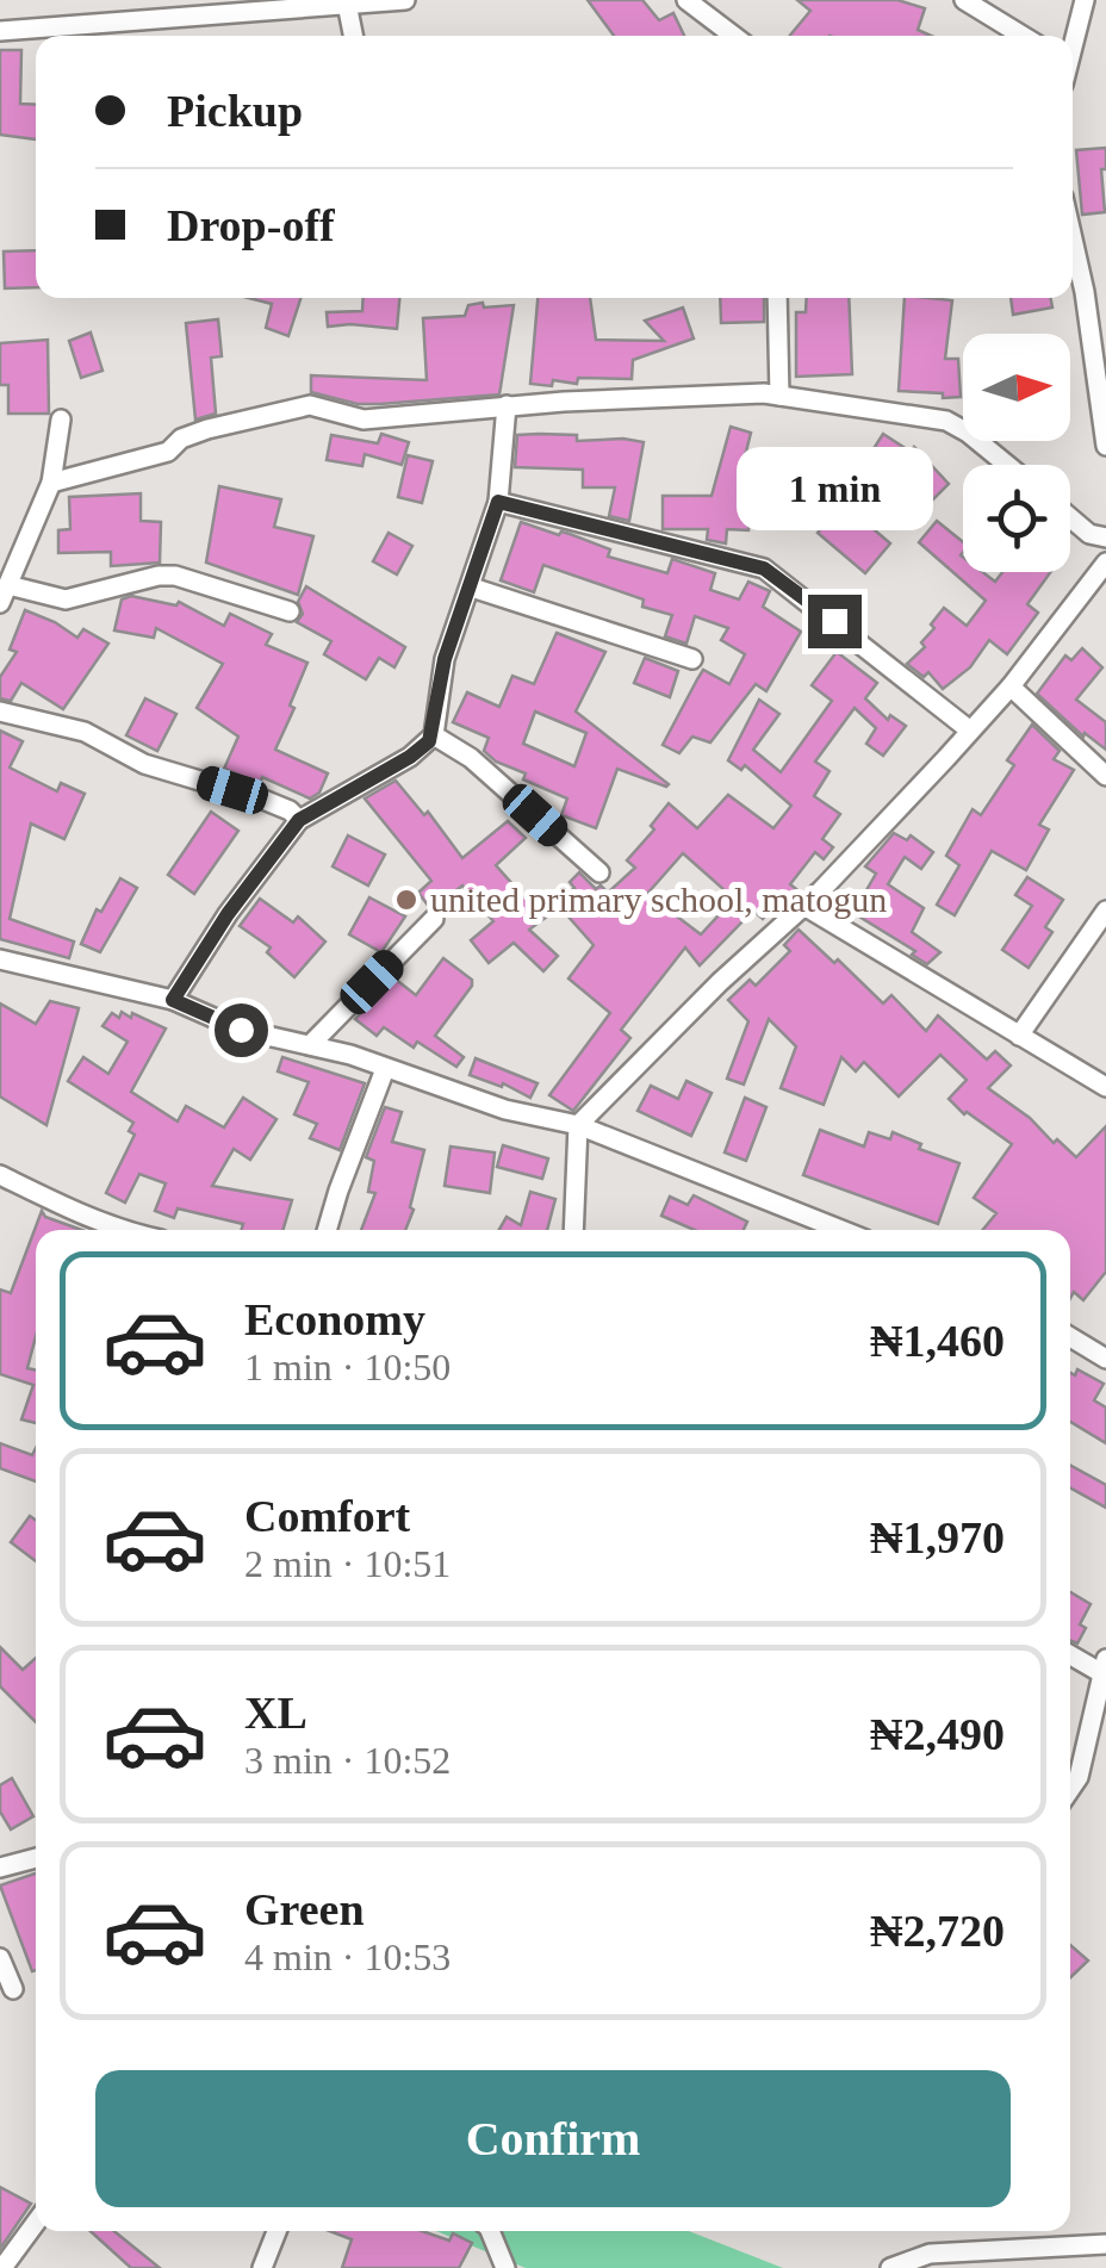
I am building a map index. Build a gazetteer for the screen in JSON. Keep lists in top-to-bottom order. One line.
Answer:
{"places":["united primary school, matogun"],"north":"right","page":{"banner":["Pickup","Drop-off"],"bubble":"1 min","list":[{"name":"Economy","note":"1 min · 10:50","value":"₦1,460"},{"name":"Comfort","note":"2 min · 10:51","value":"₦1,970"},{"name":"XL","note":"3 min · 10:52","value":"₦2,490"},{"name":"Green","note":"4 min · 10:53","value":"₦2,720"}],"buttons":"Confirm"}}
